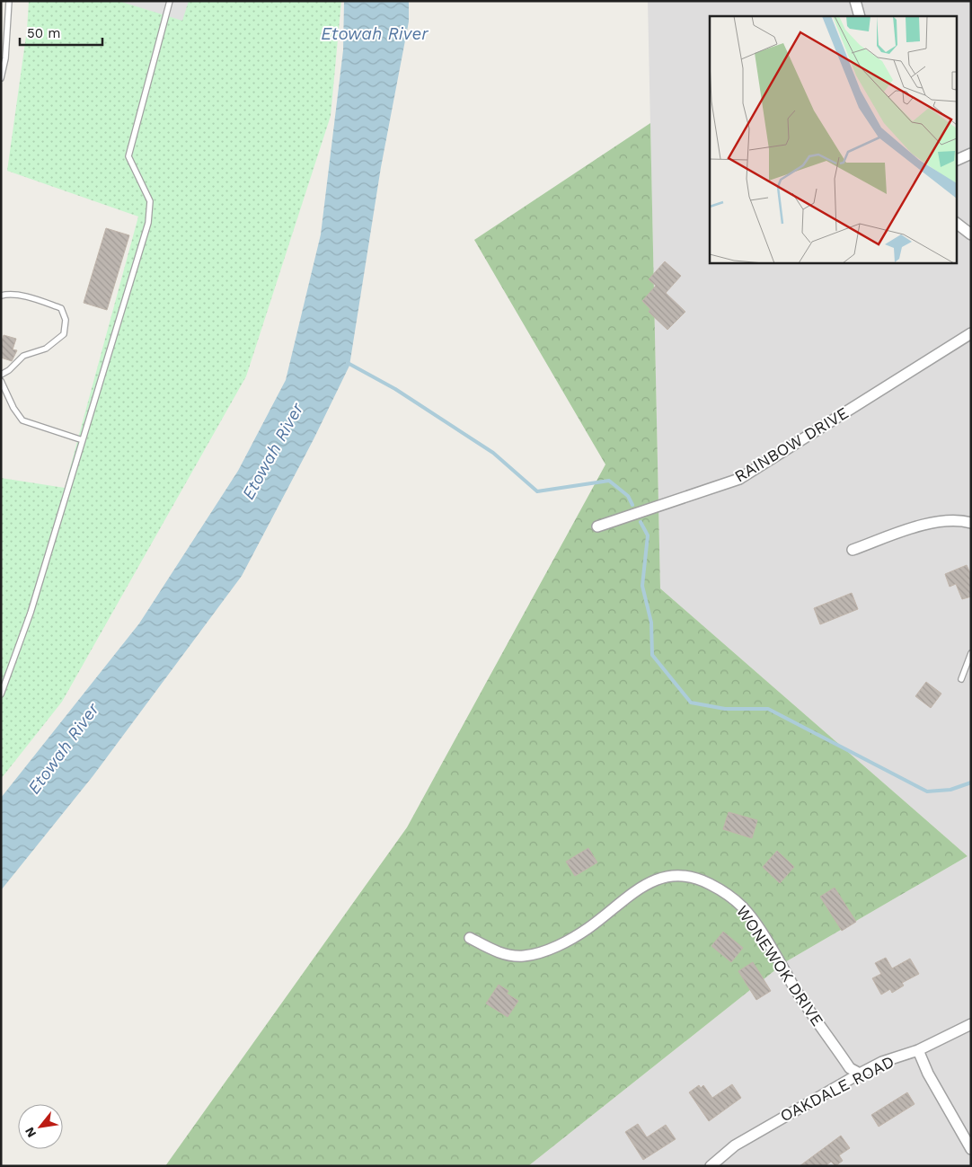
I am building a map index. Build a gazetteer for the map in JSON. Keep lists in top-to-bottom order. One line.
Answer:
{"streets":{"street":["RAINBOW DRIVE","WONEWOK DRIVE","OAKDALE ROAD"]},"crossings":[["WONEWOK DRIVE","OAKDALE ROAD"]],"water":["Etowah River"],"scale_bar":"50 m","north":"bottom left"}
